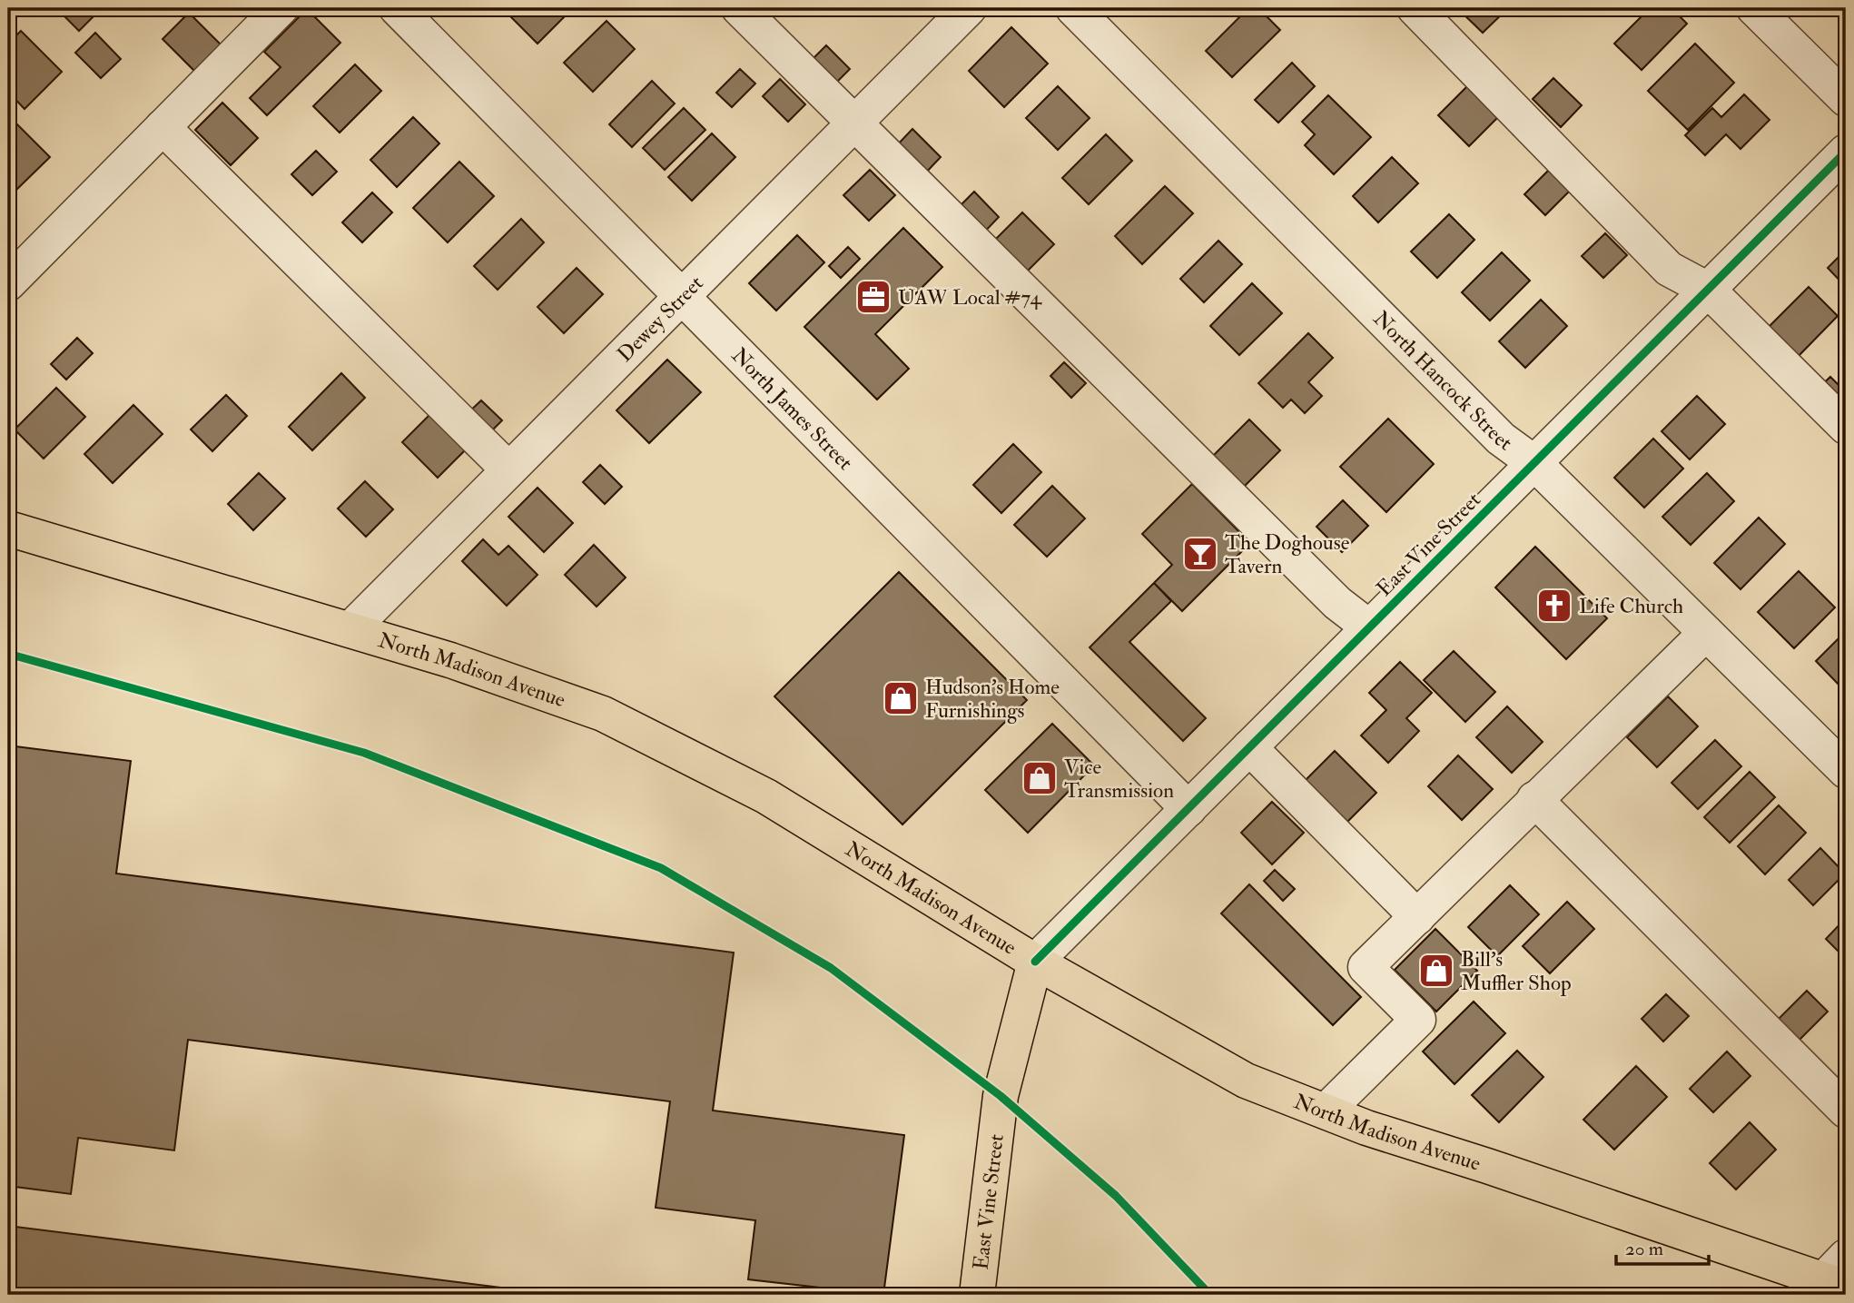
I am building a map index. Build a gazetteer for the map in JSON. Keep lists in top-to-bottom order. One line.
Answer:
{"streets":{"main road":["East Vine Street","North Madison Avenue"],"street":["Dewey Street","North Hancock Street","North James Street"]},"crossings":[["Dewey Street","North James Street"],["Dewey Street","North Madison Avenue"],["North Hancock Street","East Vine Street"],["North James Street","East Vine Street"],["East Vine Street","North Madison Avenue"]],"places":{"office":["UAW Local #74"],"bar":["The Doghouse Tavern"],"church":["Life Church"],"shop":["Hudson's Home Furnishings","Vice Transmission","Bill's Muffler Shop"]},"scale_bar":"20 m"}
